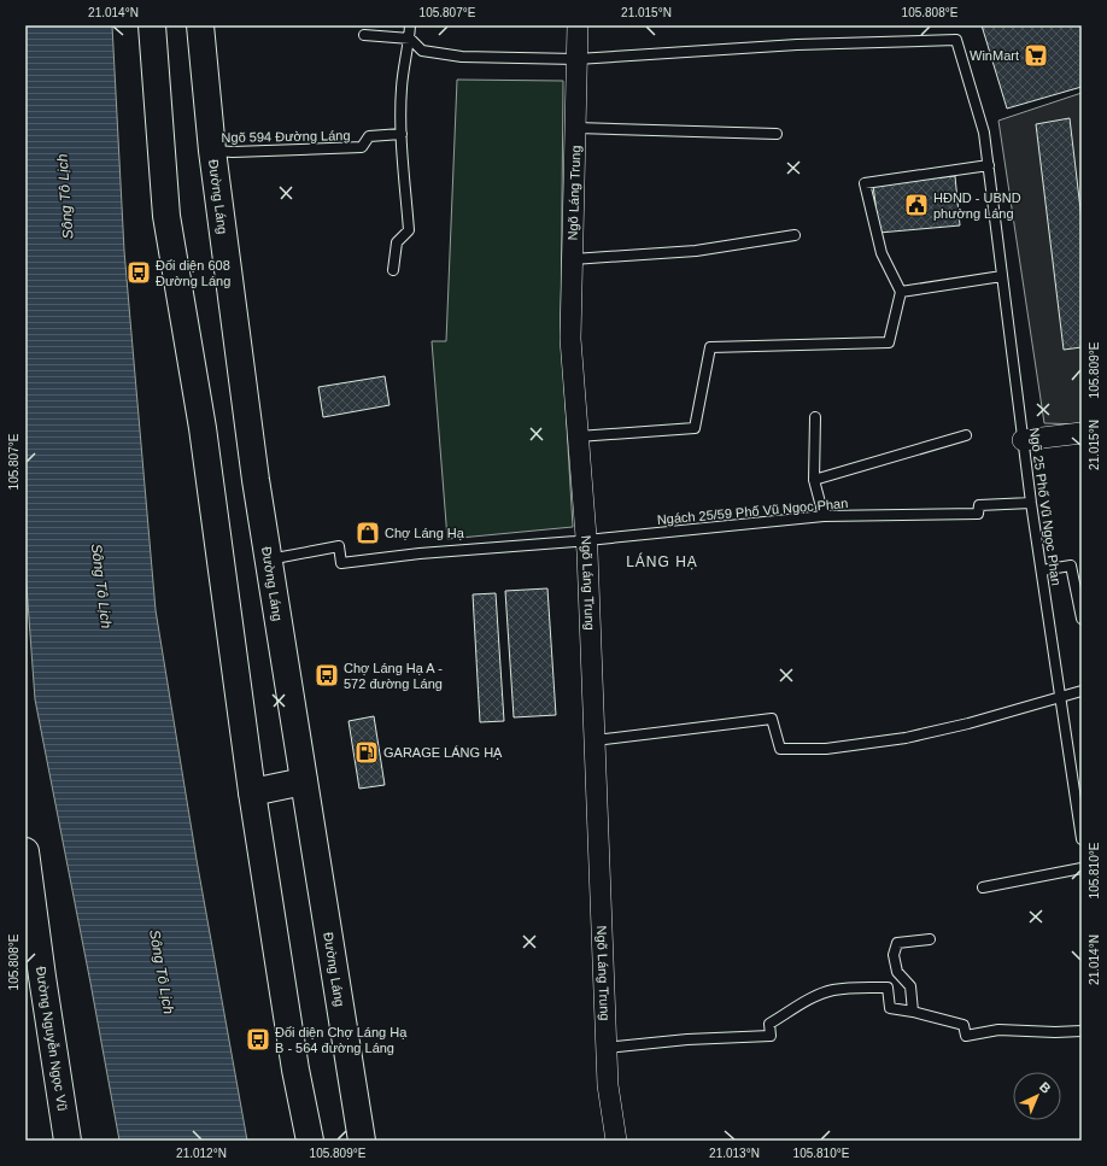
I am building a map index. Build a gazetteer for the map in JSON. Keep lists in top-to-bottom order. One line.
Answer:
{"streets":{"main road":["Đường Láng","Đường Nguyễn Ngọc Vũ"],"street":["Ngõ Láng Trung"],"lane":["Ngõ 594 Đường Láng","Ngõ 25 Phố Vũ Ngọc Phan","Ngách 25/59 Phố Vũ Ngọc Phan"]},"crossings":[["Ngõ 594 Đường Láng","Đường Láng"],["Ngõ Láng Trung","Ngõ 25 Phố Vũ Ngọc Phan"],["Ngõ Láng Trung","Ngách 25/59 Phố Vũ Ngọc Phan"],["Đường Láng","Ngách 25/59 Phố Vũ Ngọc Phan"],["Ngõ 25 Phố Vũ Ngọc Phan","Ngách 25/59 Phố Vũ Ngọc Phan"]],"districts":["LÁNG HẠ"],"water":["Sông Tô Lịch"],"places":{"supermarket":["WinMart"],"public building":["HĐND - UBND phường Láng"],"bus stop":["Đối diện 608 Đường Láng","Chợ Láng Hạ A - 572 đường Láng","Đối diện Chợ Láng Hạ B - 564 đường Láng"],"shop":["Chợ Láng Hạ"],"fuel station":["GARAGE LÁNG HẠ"]},"north":"top right","coordinates":["21.014°N","105.807°E","21.015°N","105.808°E","105.809°E","105.810°E","21.012°N","21.013°N"]}
